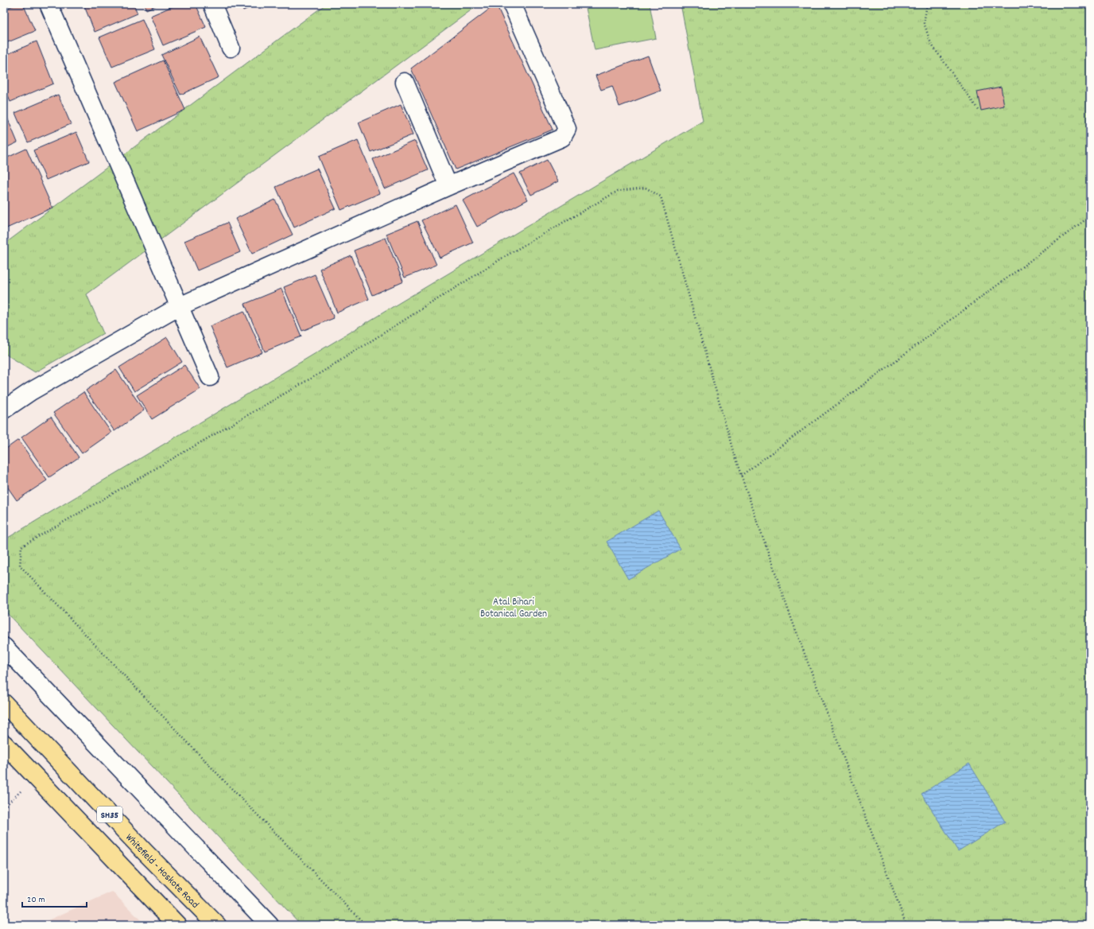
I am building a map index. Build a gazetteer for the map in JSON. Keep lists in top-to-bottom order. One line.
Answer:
{"streets":{"main road":["SH35","Whitefield - Hoskote Road"]},"parks":["Atal Bihari Botanical Garden"],"scale_bar":"20 m"}
